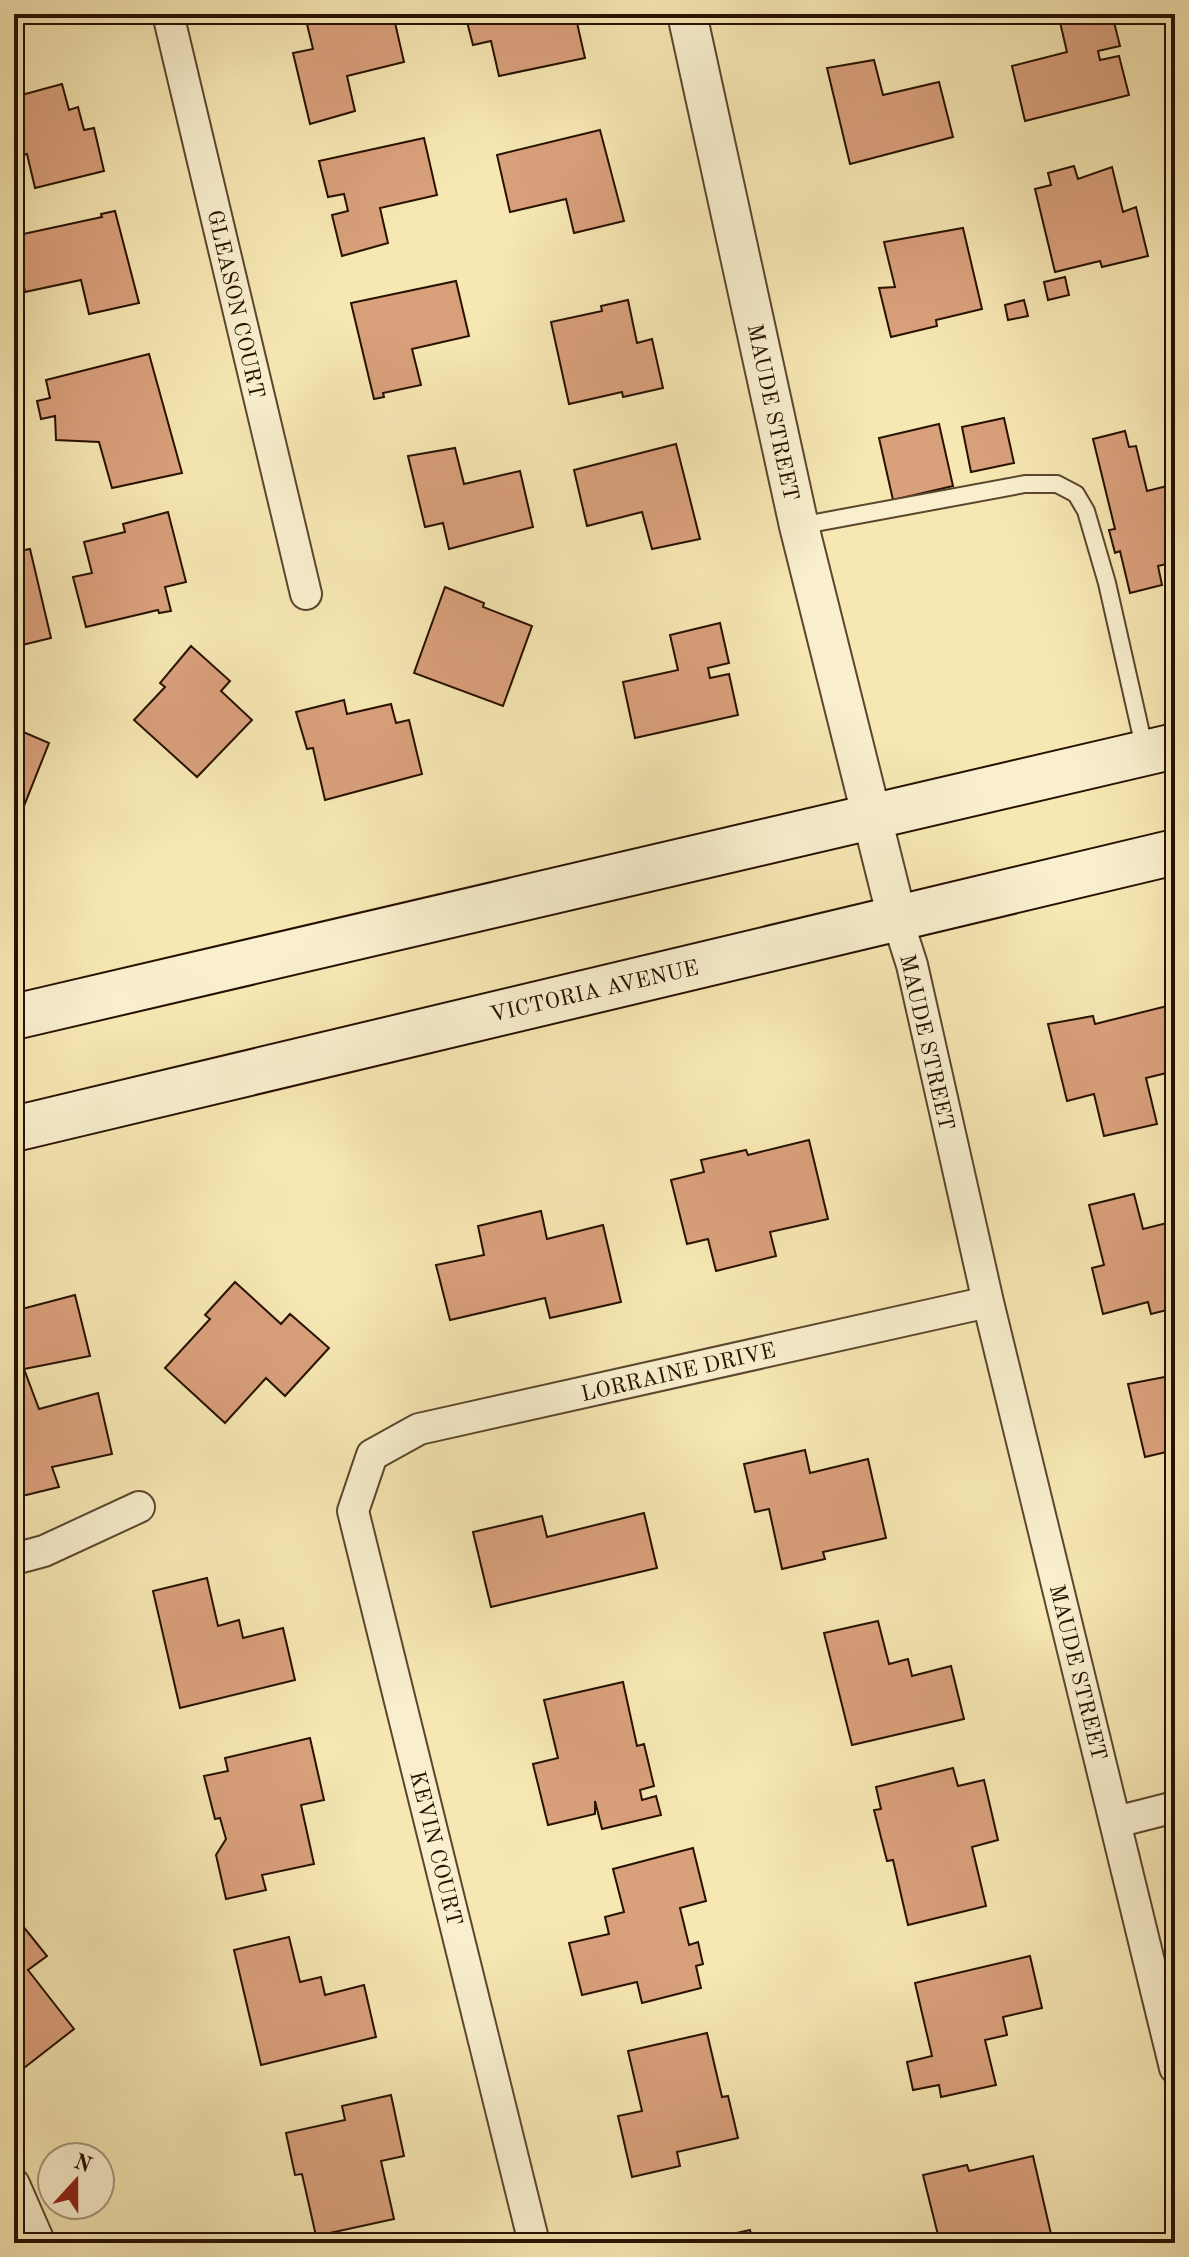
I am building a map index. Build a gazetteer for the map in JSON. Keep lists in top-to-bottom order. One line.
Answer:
{"streets":{"main road":["VICTORIA AVENUE"],"street":["GLEASON COURT","MAUDE STREET","LORRAINE DRIVE","KEVIN COURT"]},"crossings":[["MAUDE STREET","VICTORIA AVENUE"],["MAUDE STREET","LORRAINE DRIVE"],["LORRAINE DRIVE","KEVIN COURT"]],"north":"top"}
